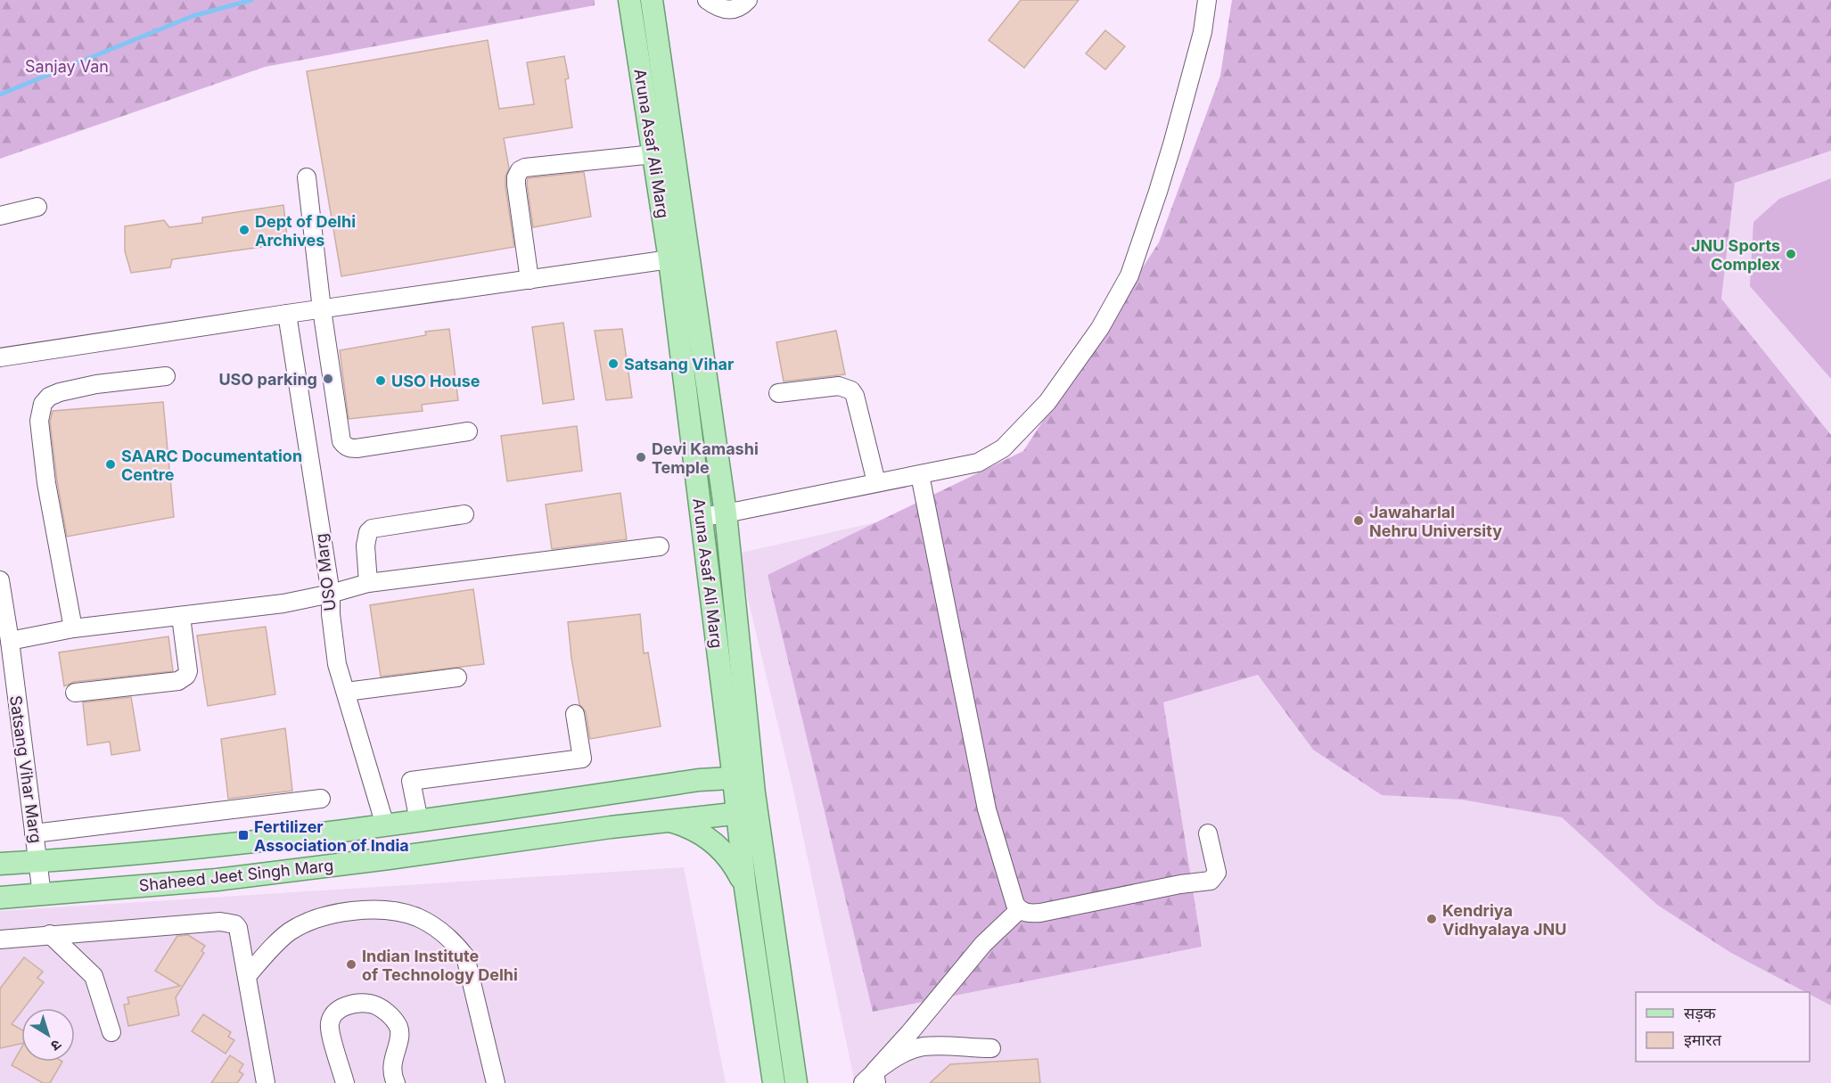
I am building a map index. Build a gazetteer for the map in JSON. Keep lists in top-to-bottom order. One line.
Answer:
{"streets":{"main road":["Aruna Asaf Ali Marg","Shaheed Jeet Singh Marg"],"street":["USO Marg","Satsang Vihar Marg"]},"crossings":[["Aruna Asaf Ali Marg","Shaheed Jeet Singh Marg"],["USO Marg","Shaheed Jeet Singh Marg"],["Satsang Vihar Marg","Shaheed Jeet Singh Marg"]],"parks":["Sanjay Van"],"places":{"other":["Dept of Delhi Archives","JNU Sports Complex","Satsang Vihar","USO parking","USO House","Devi Kamashi Temple","SAARC Documentation Centre","Jawaharlal Nehru University","Kendriya Vidhyalaya JNU","Indian Institute of Technology Delhi"],"transit":["Fertilizer Association of India"]},"legend":["सड़क","इमारत"],"north":"bottom right"}
